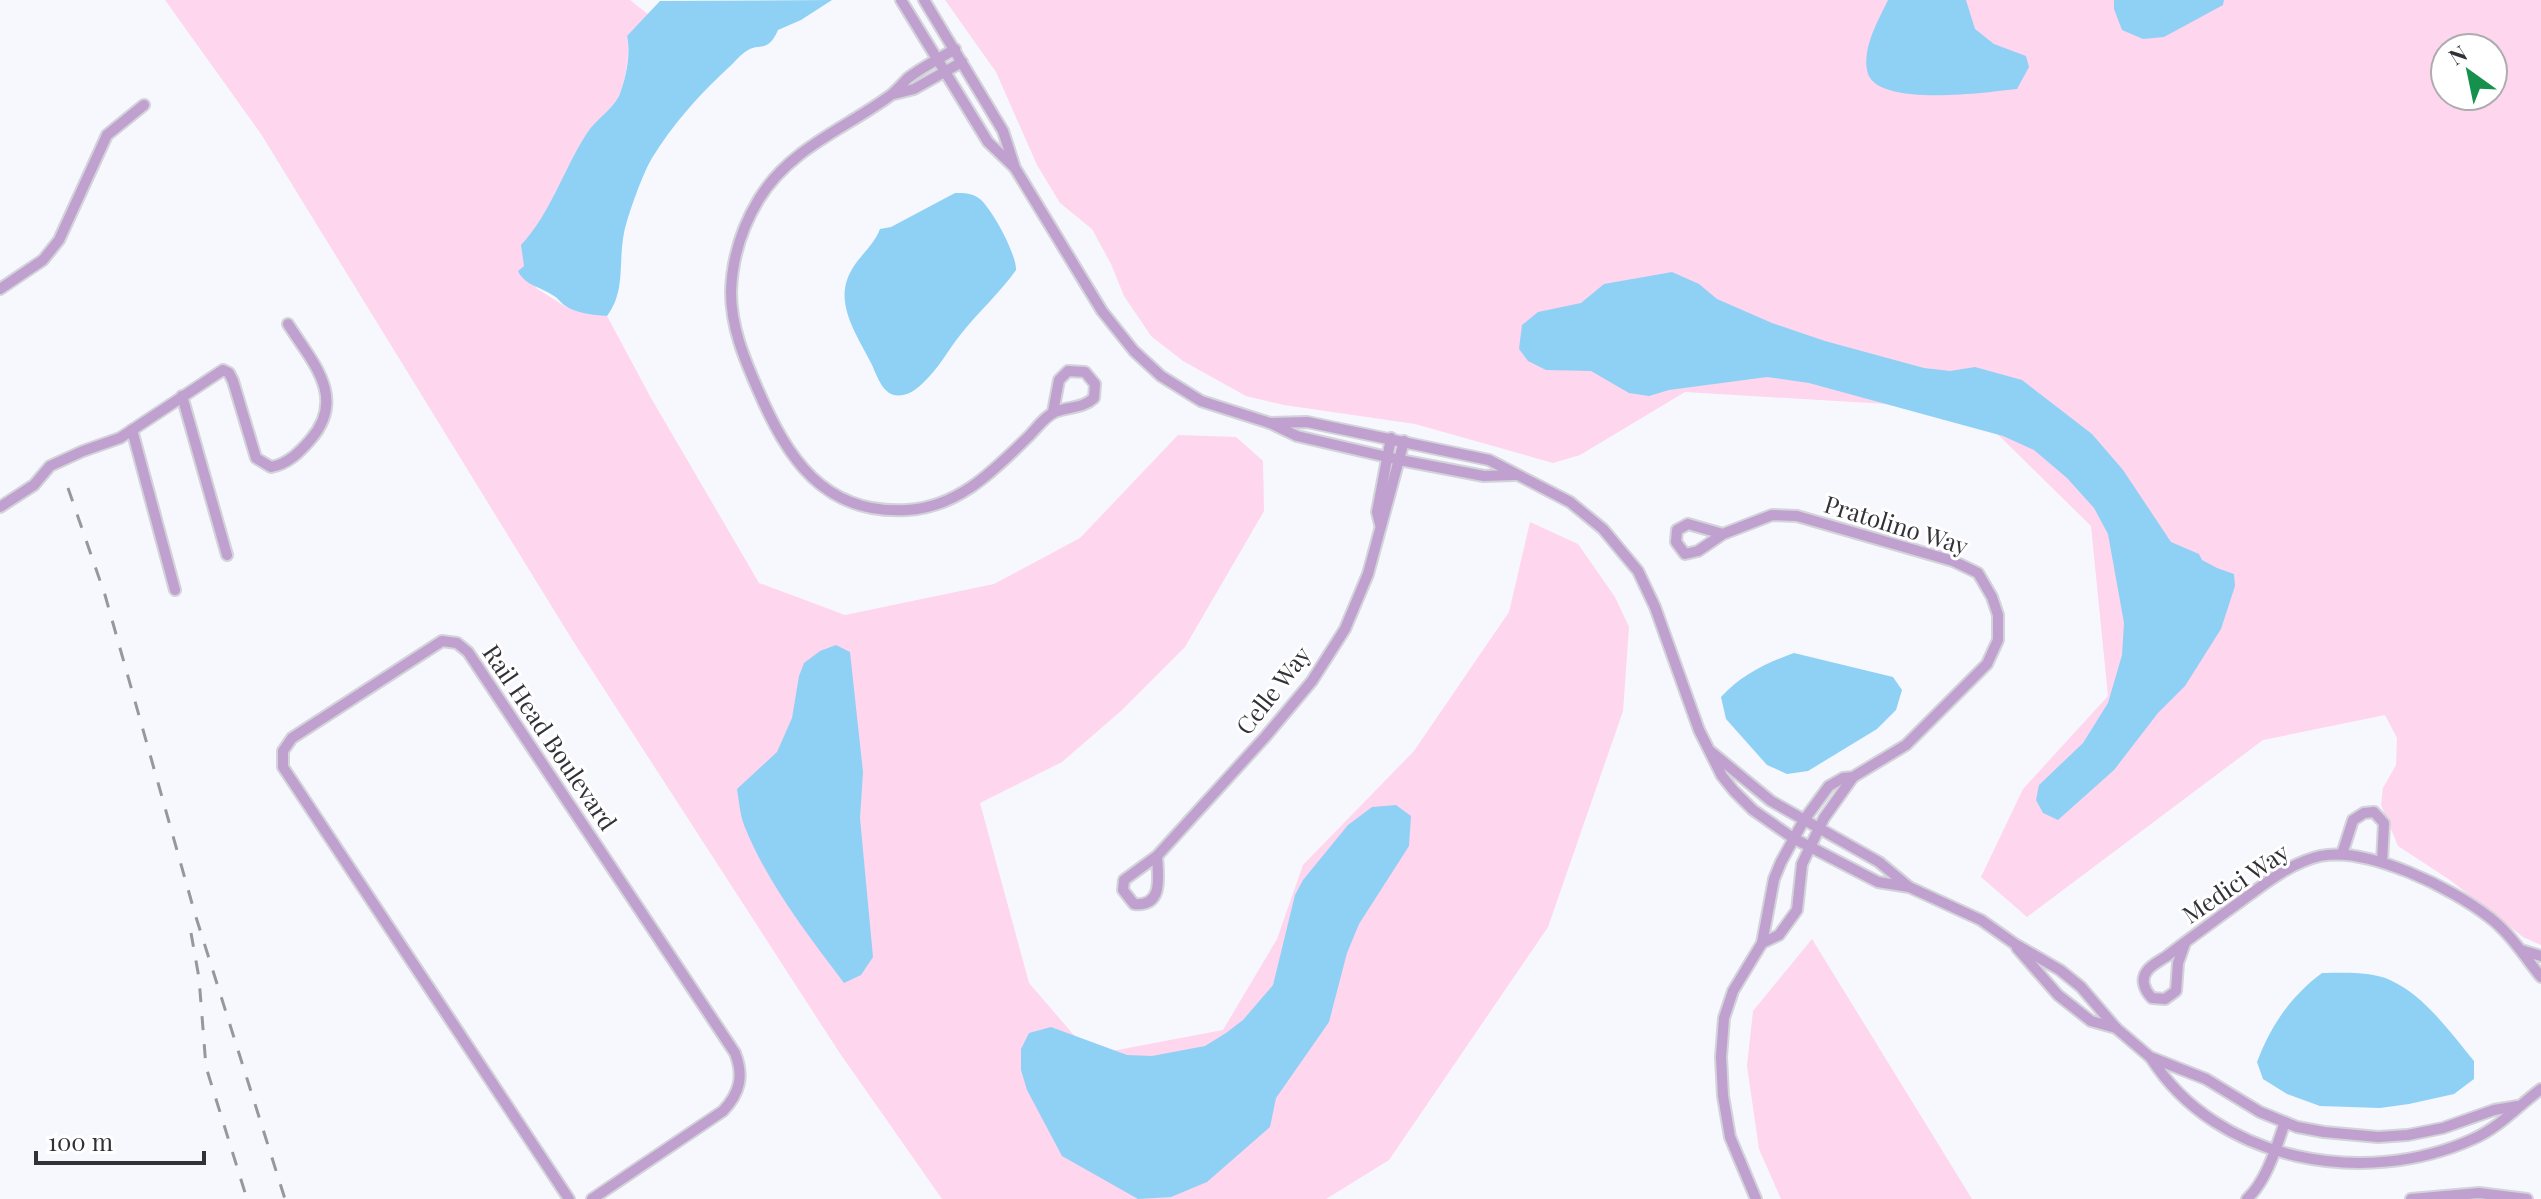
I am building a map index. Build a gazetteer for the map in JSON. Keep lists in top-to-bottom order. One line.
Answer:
{"streets":{"street":["Pratolino Way","Celle Way","Rail Head Boulevard","Medici Way"]},"scale_bar":"100 m","north":"top left"}
